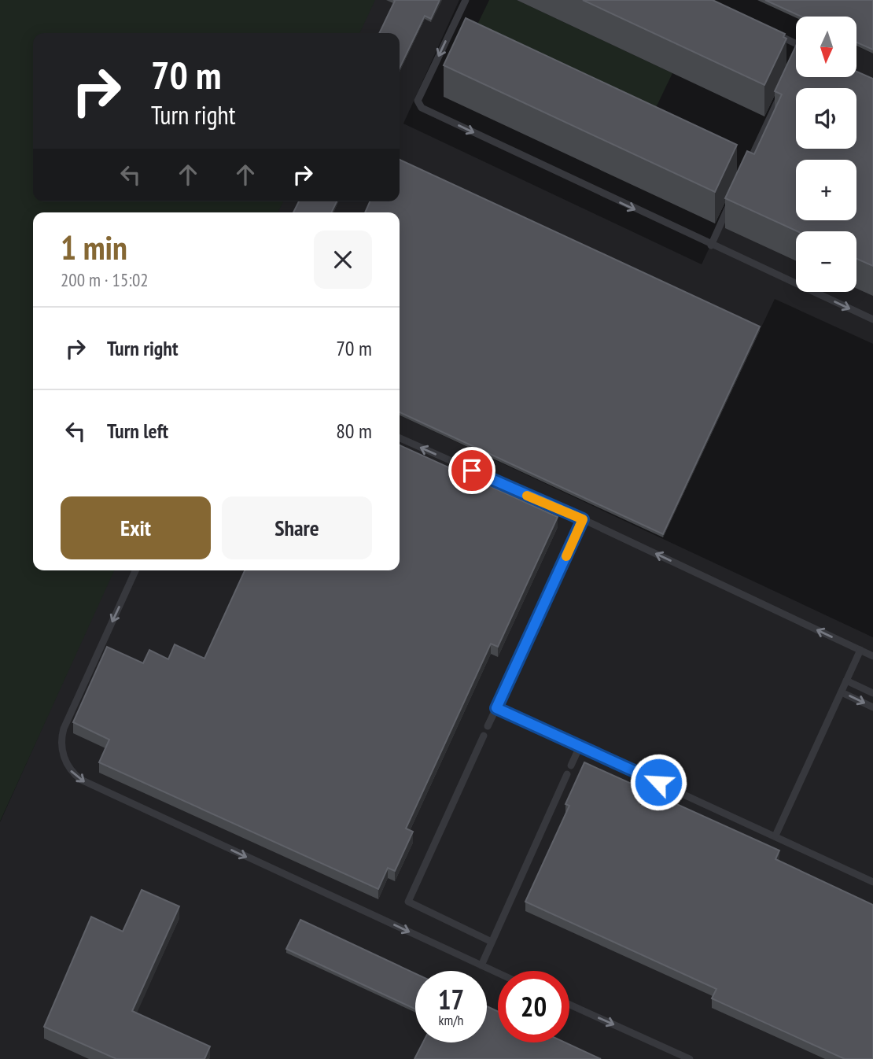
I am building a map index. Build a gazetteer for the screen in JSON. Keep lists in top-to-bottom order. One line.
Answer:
{"north":"bottom","page":{"map_buttons":["+","−"],"turn":["70 m","Turn right"],"heading":["1 min","200 m · 15:02"],"list":[{"name":"Turn right","value":"70 m"},{"name":"Turn left","value":"80 m"}],"buttons":["Exit","Share"],"speed":"17 km/h","limit":"20"}}
